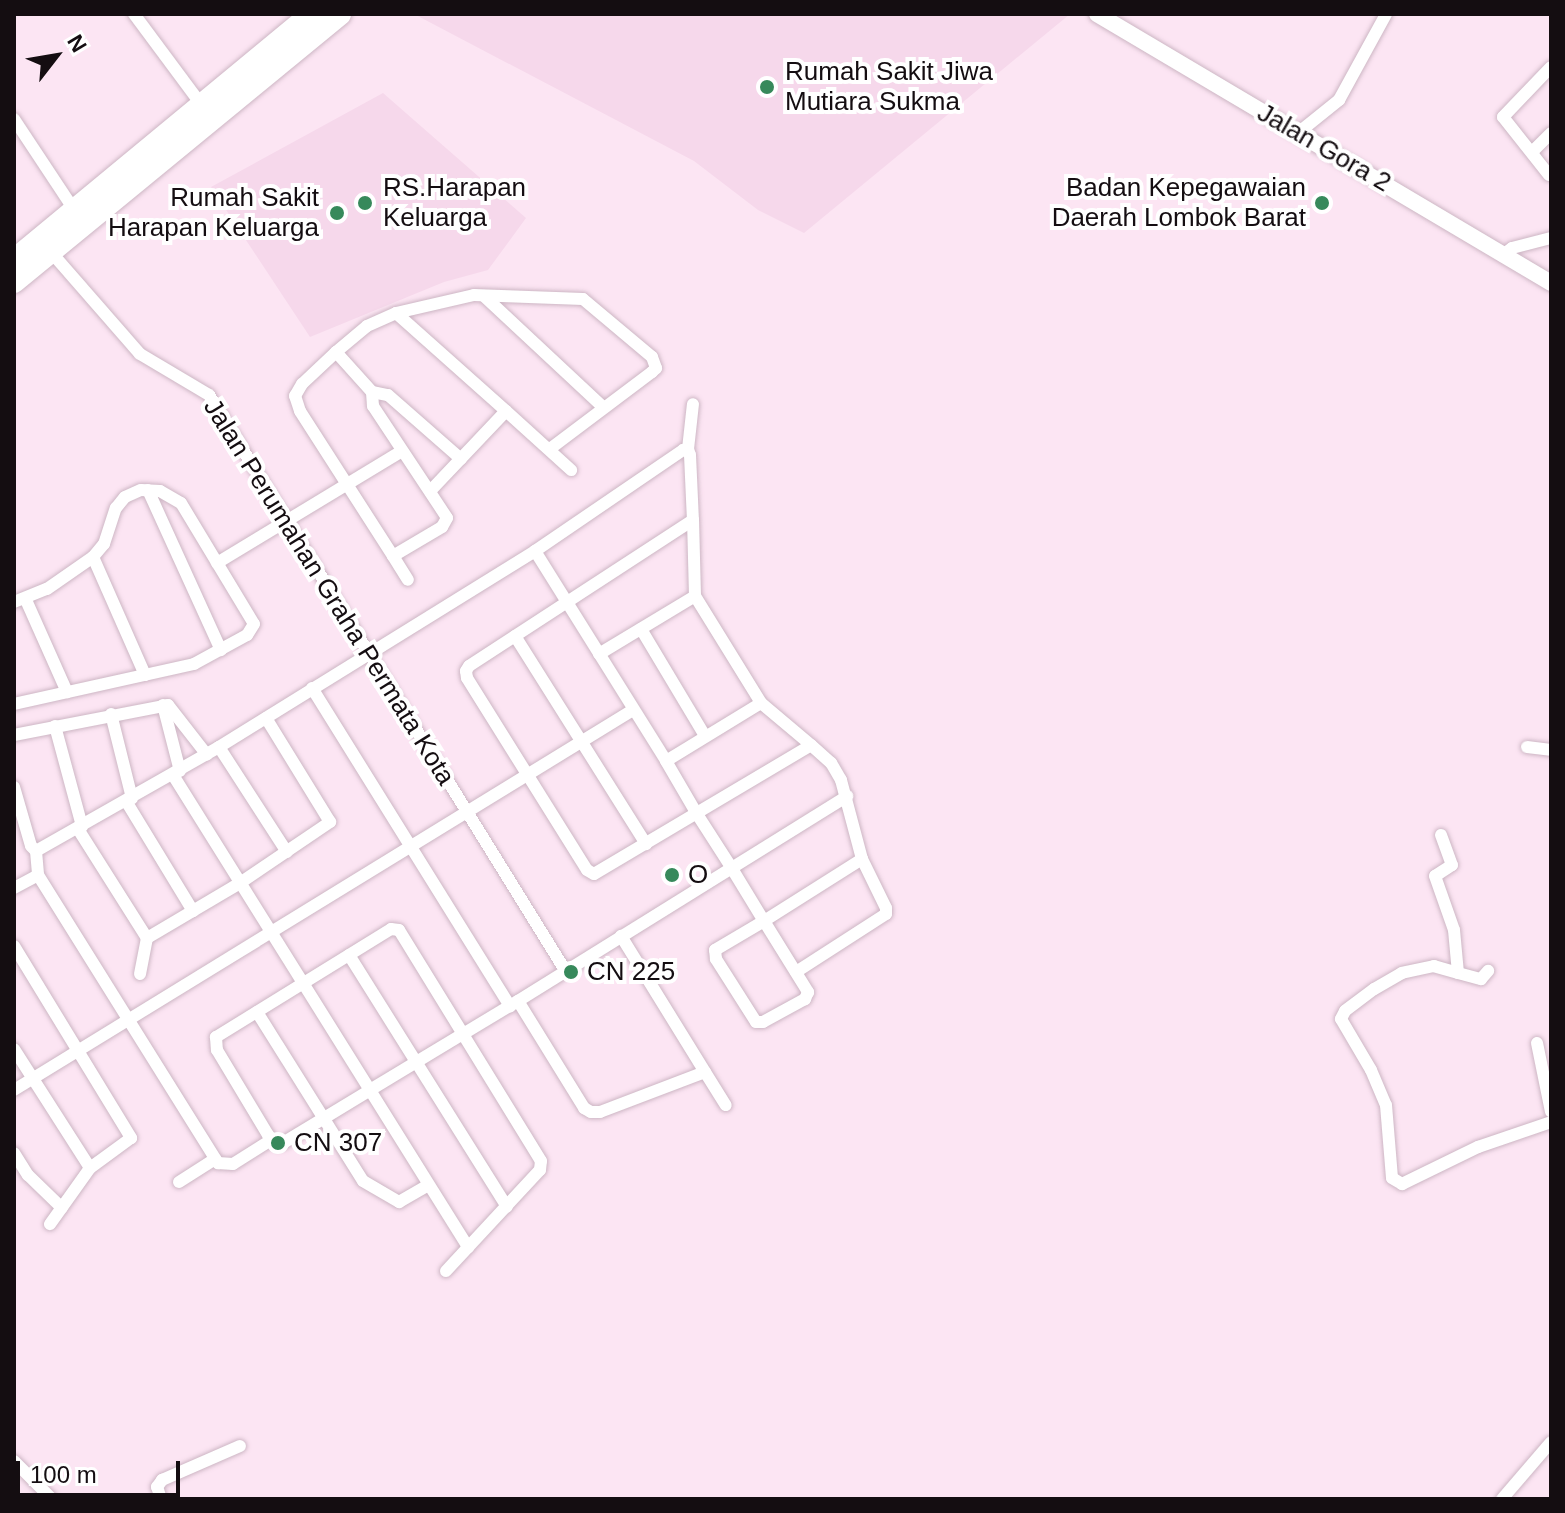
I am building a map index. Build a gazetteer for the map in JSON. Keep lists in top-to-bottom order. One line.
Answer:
{"streets":{"street":["Jalan Gora 2","Jalan Perumahan Graha Permata Kota"]},"places":["Rumah Sakit Jiwa Mutiara Sukma","RS.Harapan Keluarga","Badan Kepegawaian Daerah Lombok Barat","Rumah Sakit Harapan Keluarga","O","CN 225","CN 307"],"scale_bar":"100 m","north":"top right"}
